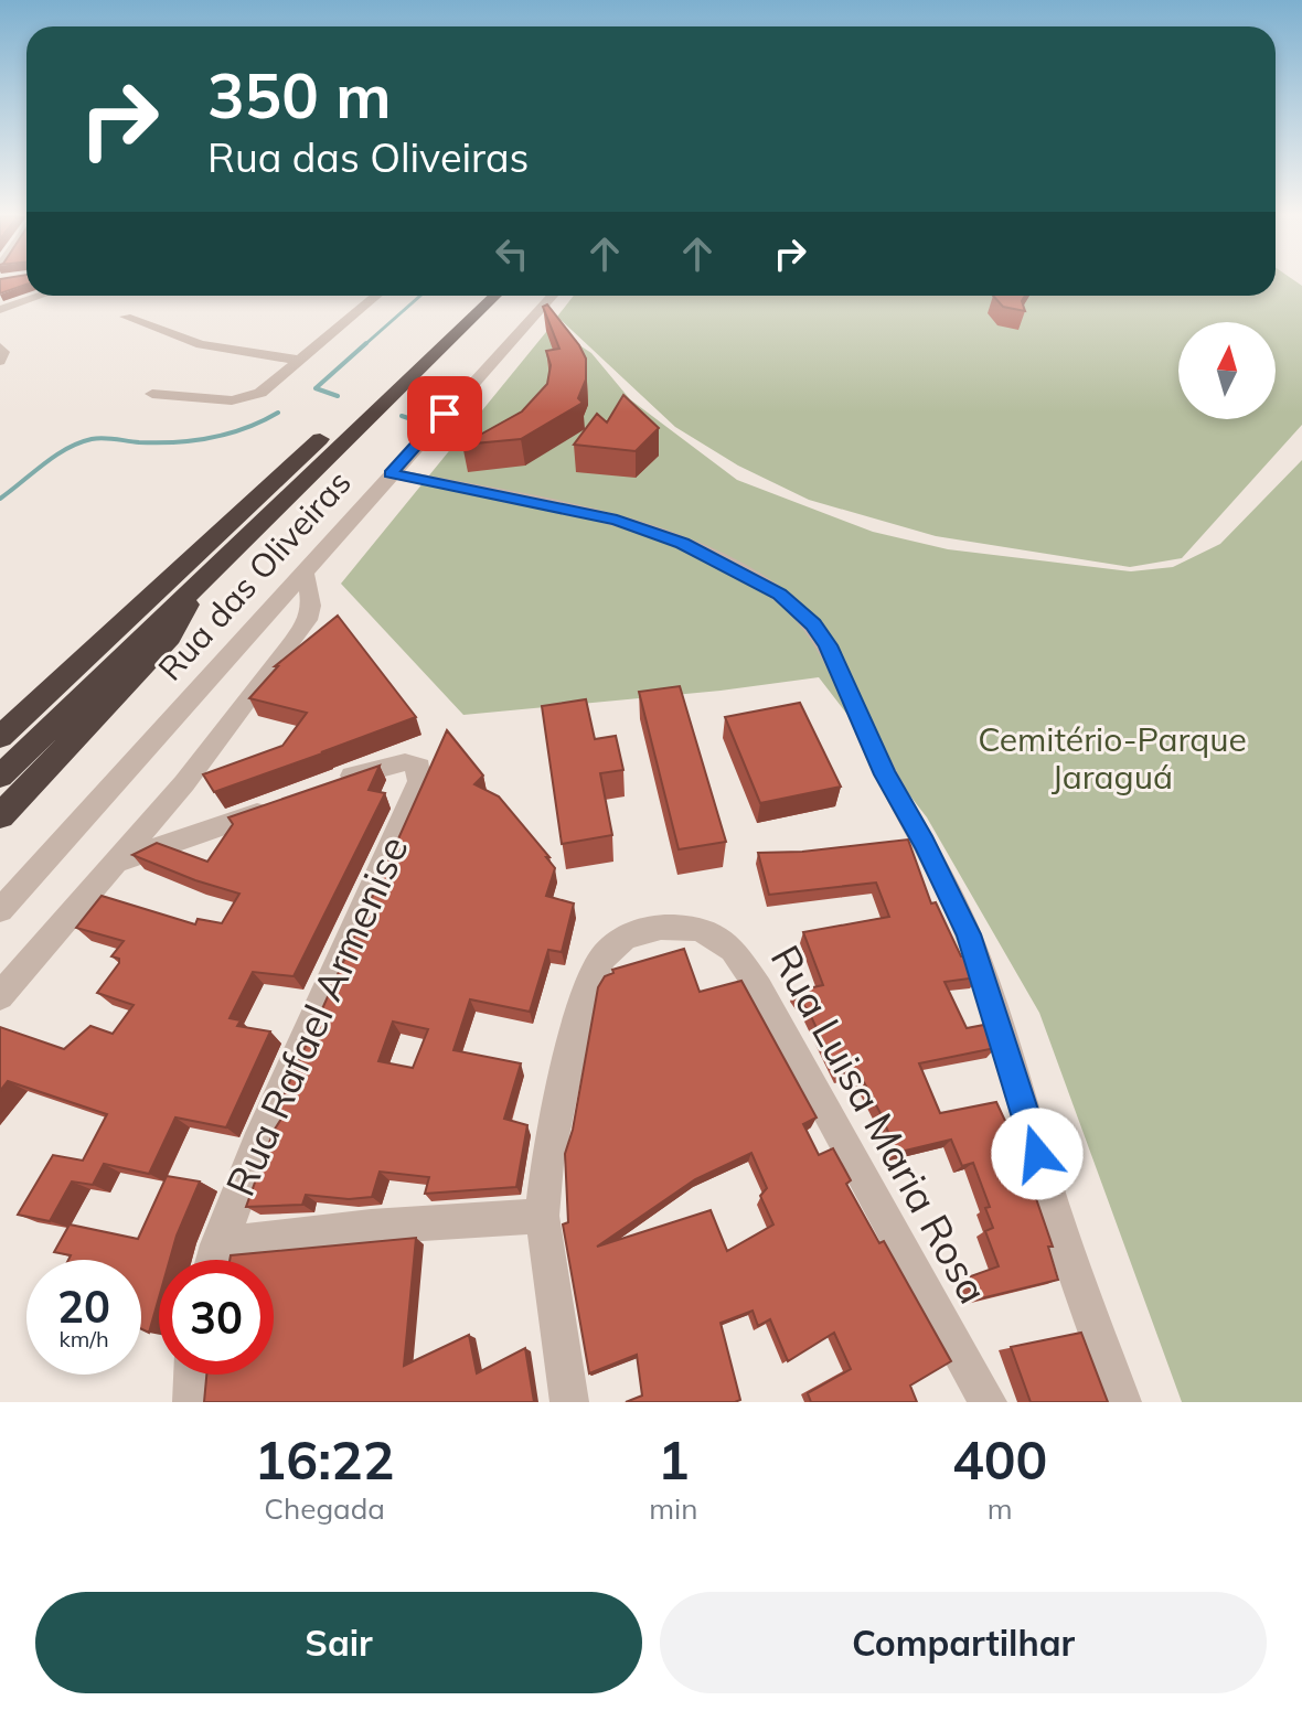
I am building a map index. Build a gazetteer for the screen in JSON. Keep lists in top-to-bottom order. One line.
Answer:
{"streets":{"street":["Rua das Oliveiras","Rua Rafael Armenise","Rua Luisa Maria Rosa"]},"parks":["Cemitério-Parque Jaraguá"],"north":"top","page":{"turn":["350 m","Rua das Oliveiras"],"speed":"20 km/h","limit":"30","eta":["16:22","Chegada","1","min","400","m"],"buttons":["Sair","Compartilhar"]}}
